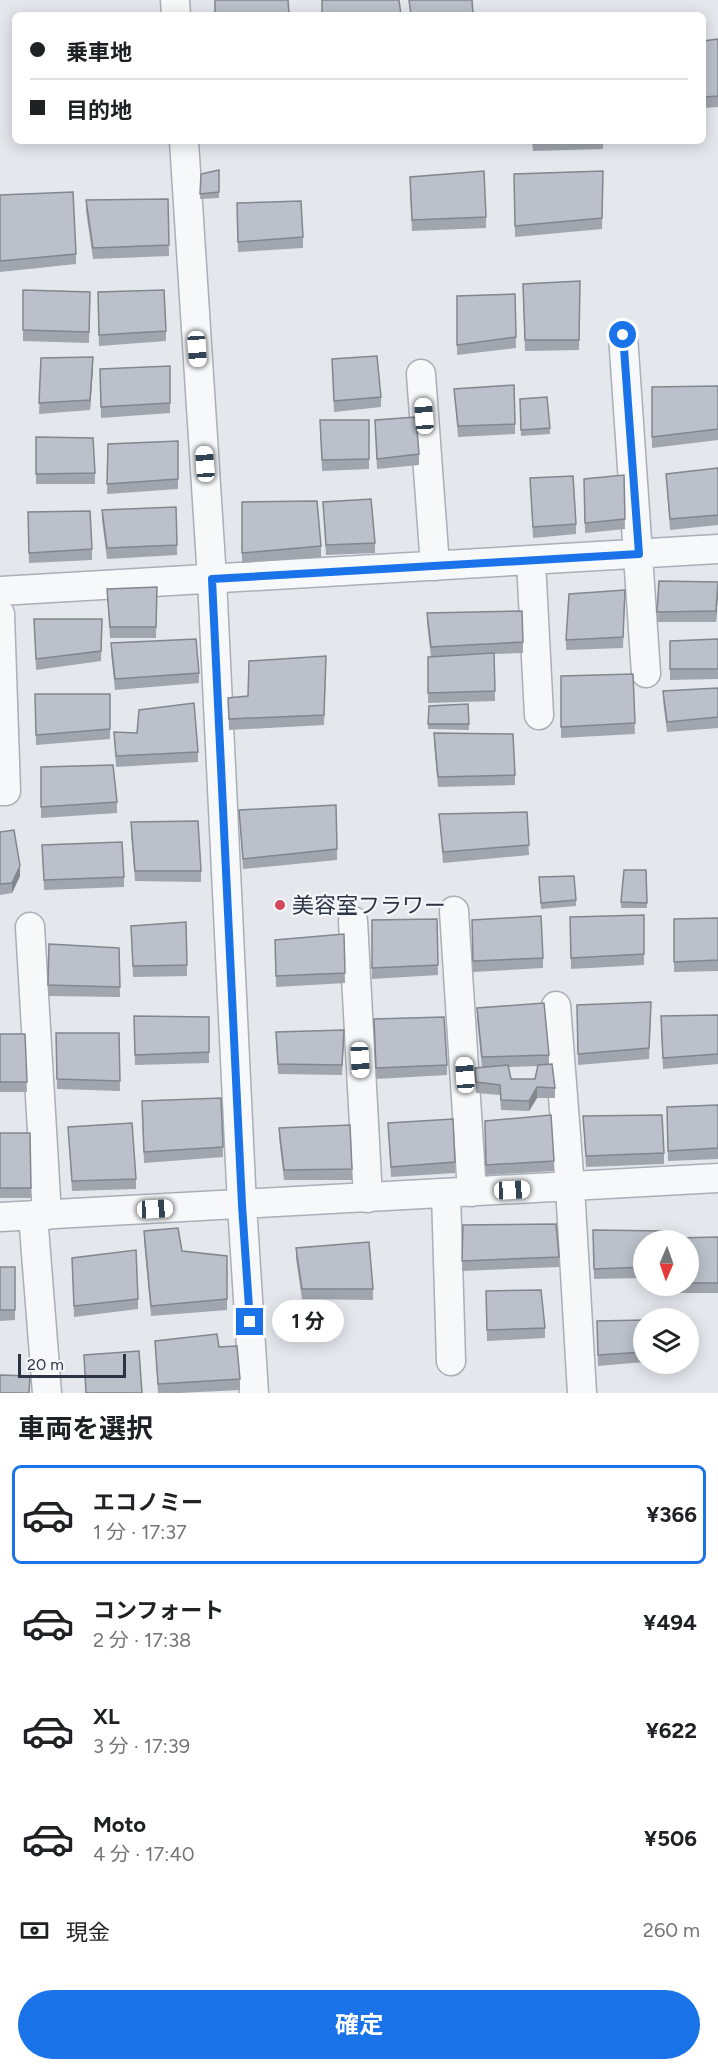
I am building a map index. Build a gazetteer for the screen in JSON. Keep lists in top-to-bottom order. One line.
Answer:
{"places":["美容室フラワー"],"scale_bar":"20 m","north":"bottom","page":{"banner":["乗車地","目的地"],"bubble":"1 分","scale":"20 m","heading":"車両を選択","list":[{"name":"エコノミー","note":"1 分 · 17:37","value":"¥366"},{"name":"コンフォート","note":"2 分 · 17:38","value":"¥494"},{"name":"XL","note":"3 分 · 17:39","value":"¥622"},{"name":"Moto","note":"4 分 · 17:40","value":"¥506"}],"pay":["現金","260 m"],"buttons":"確定"}}
